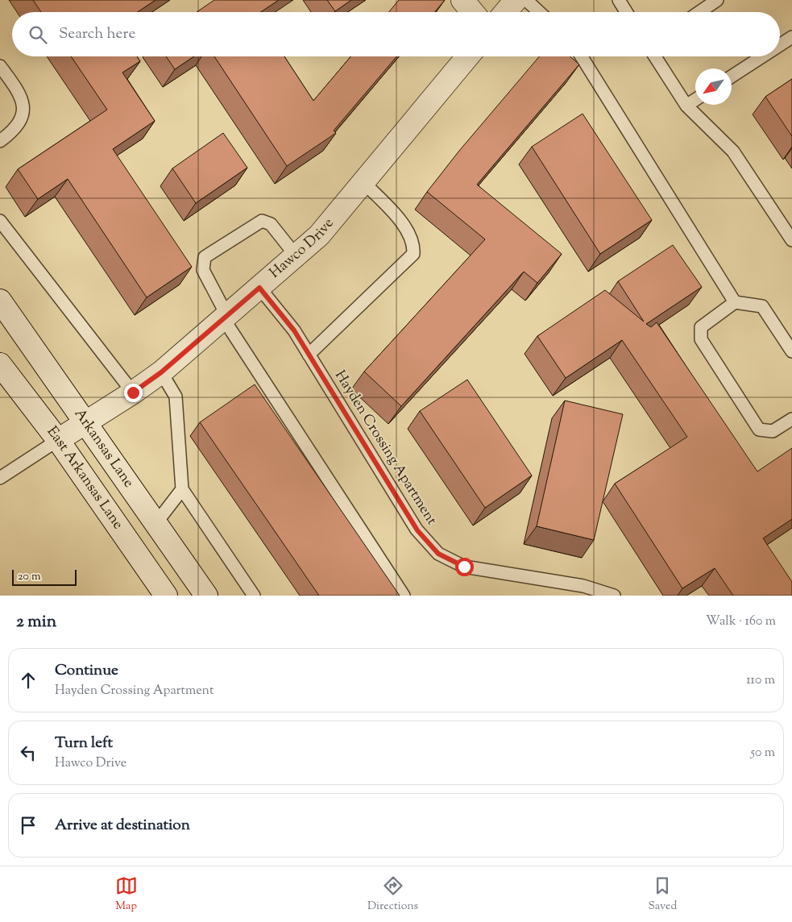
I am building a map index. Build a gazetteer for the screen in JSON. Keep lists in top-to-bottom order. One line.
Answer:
{"streets":{"main road":["Hawco Drive","Arkansas Lane","East Arkansas Lane"],"lane":["Hayden Crossing Apartment"]},"crossings":[["Hawco Drive","Arkansas Lane"],["Hawco Drive","Hayden Crossing Apartment"],["Hawco Drive","East Arkansas Lane"]],"scale_bar":"20 m","north":"bottom left","page":{"search":"Search here","scale":"20 m","heading":["2 min","Walk · 160 m"],"list":[["Continue","Hayden Crossing Apartment","110 m"],["Turn left","Hawco Drive","50 m"],"Arrive at destination"],"nav":["Map","Directions","Saved"]}}
